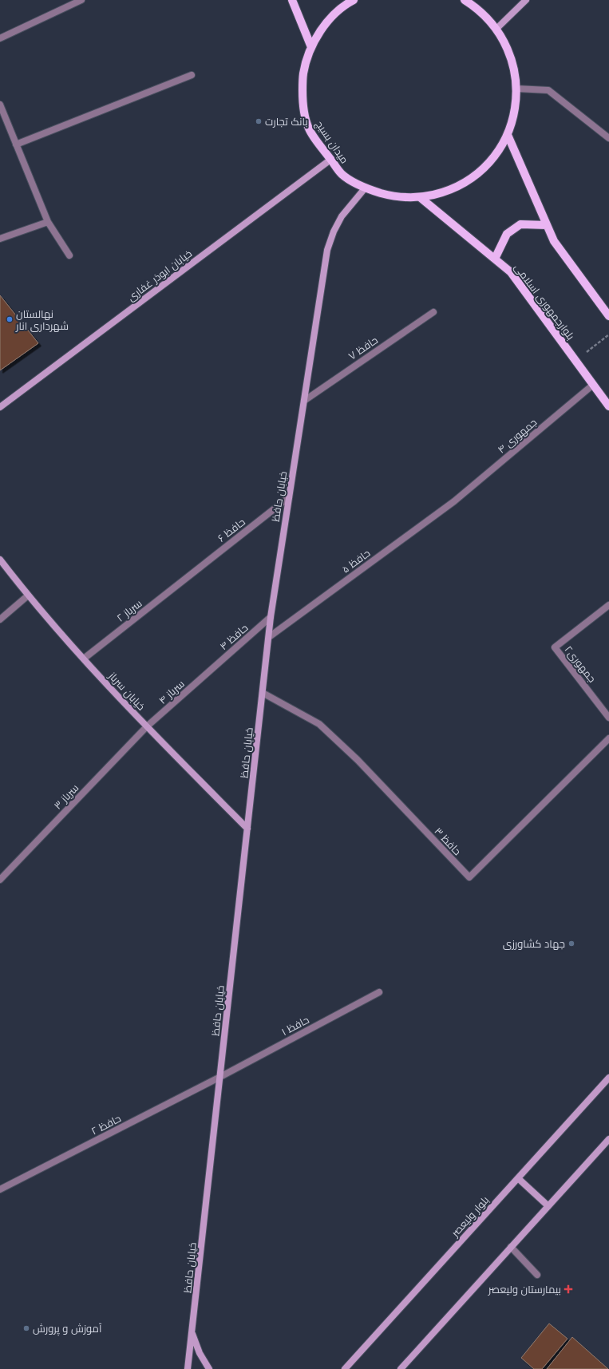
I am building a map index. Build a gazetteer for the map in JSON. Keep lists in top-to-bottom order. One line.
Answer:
{"streets":{"main road":["میدان بسیج","بلوارجمهوری اسلامی"],"street":["خیابان ابوذر غفاری","حافظ ۷","جمهوری ۴","خیابان حافظ","حافظ ۶","حافظ ۵","سرباز ۲","حافظ ۴","جمهوری۲","خیابان سرباز","سرباز ۴","سرباز ۳","حافظ ۳","حافظ ۱","حافظ ۲","بلوار ولیعصر"]},"crossings":[["میدان بسیج","خیابان ابوذر غفاری"],["میدان بسیج","بلوارجمهوری اسلامی"],["میدان بسیج","خیابان حافظ"],["بلوارجمهوری اسلامی","جمهوری ۴"],["حافظ ۷","خیابان حافظ"],["جمهوری ۴","حافظ ۵"],["خیابان حافظ","حافظ ۶"],["خیابان حافظ","حافظ ۵"],["خیابان حافظ","حافظ ۴"],["خیابان حافظ","خیابان سرباز"],["خیابان حافظ","حافظ ۳"],["خیابان حافظ","حافظ ۱"],["خیابان حافظ","حافظ ۲"],["حافظ ۶","سرباز ۲"],["سرباز ۲","خیابان سرباز"],["حافظ ۴","سرباز ۴"],["خیابان سرباز","سرباز ۴"],["خیابان سرباز","سرباز ۳"],["سرباز ۴","سرباز ۳"],["حافظ ۱","حافظ ۲"]],"places":{"other":["بانک تجارت","نهالستان شهرداری انار","جهاد کشاورزی","آموزش و پرورش"],"health":["بیمارستان ولیعصر"]}}
